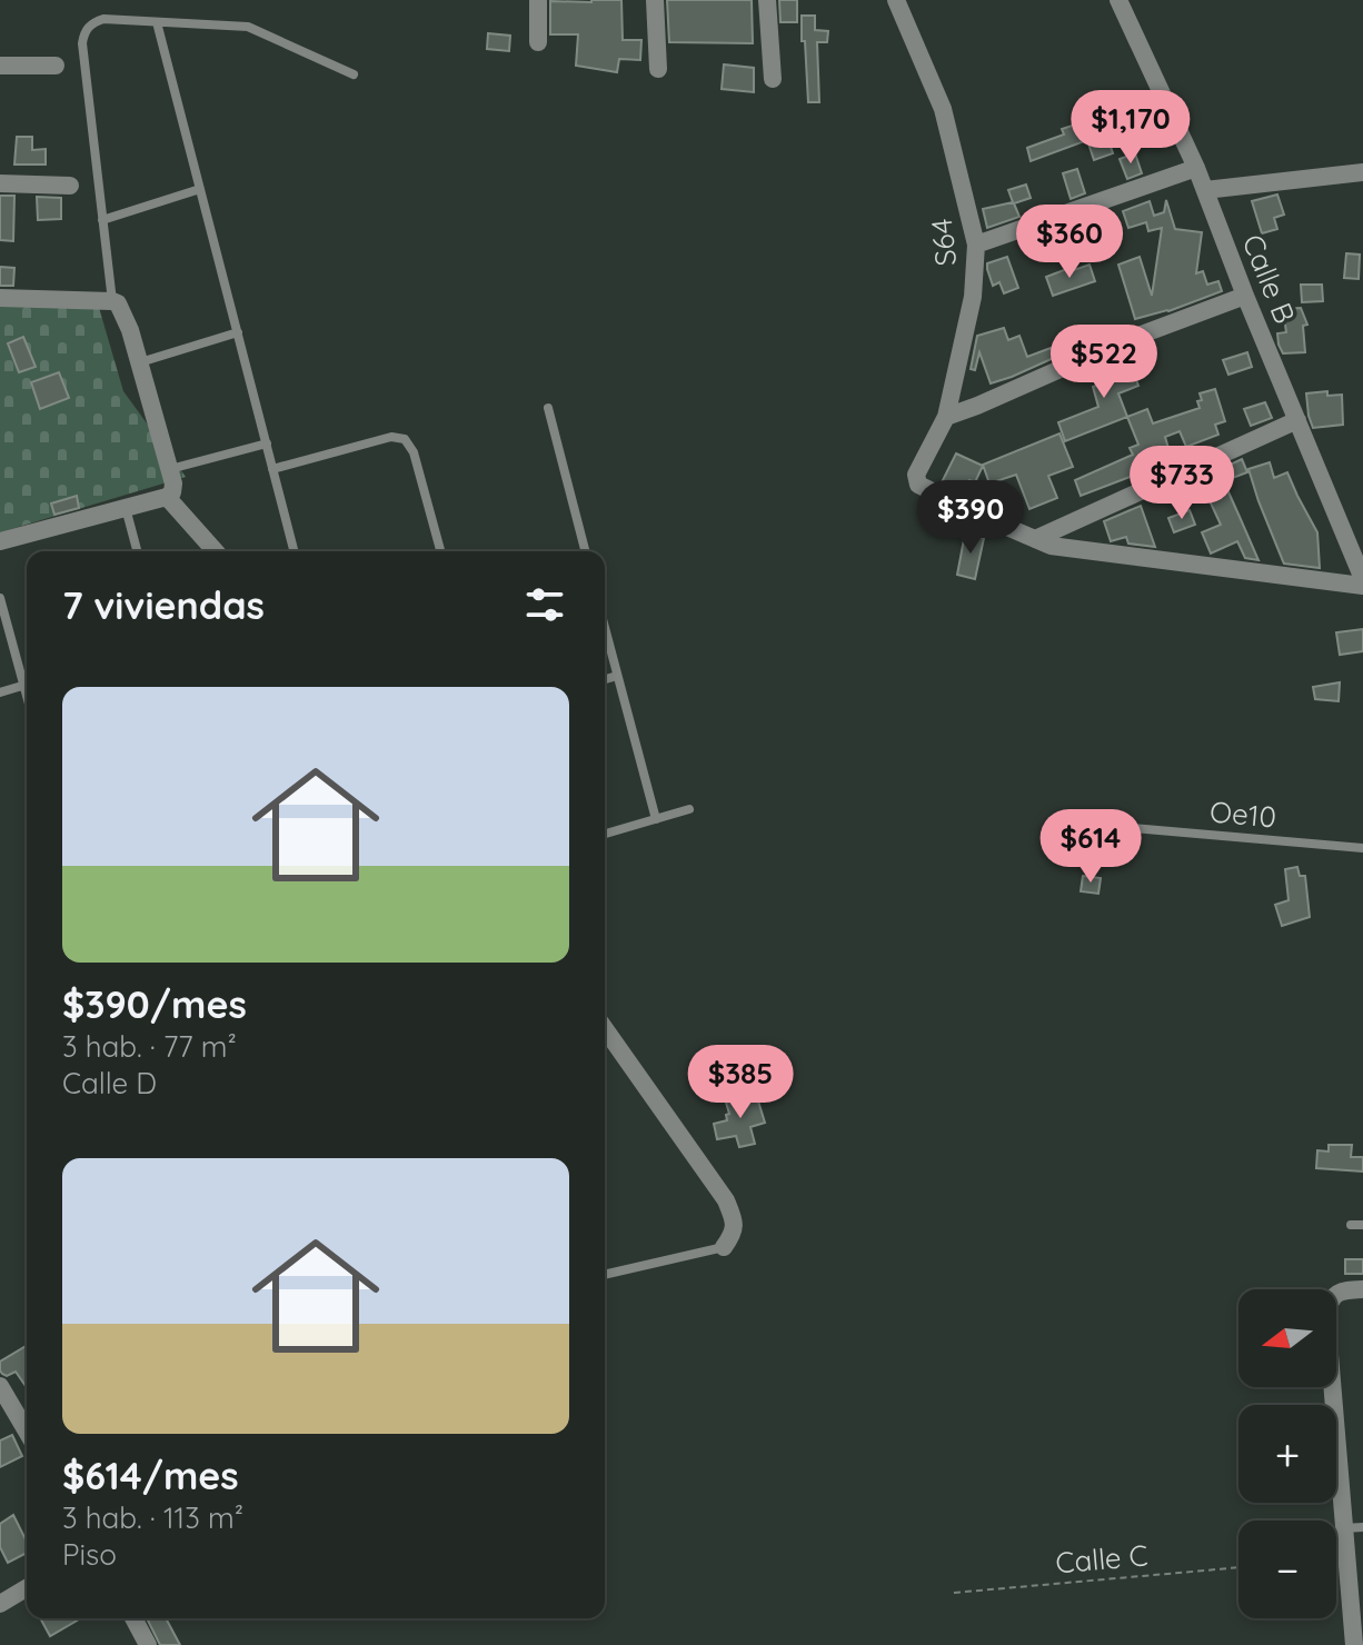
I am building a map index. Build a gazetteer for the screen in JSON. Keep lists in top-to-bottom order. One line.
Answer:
{"streets":{"street":["S64","Calle B"],"lane":["Oe10"],"path":["Calle C"]},"north":"left","page":{"price":["$1,170","$360","$522","$733","$390","$614","$385"],"heading":"7 viviendas","list":[{"name":"$390/mes","note":"3 hab. · 77 m² · Calle D"},{"name":"$614/mes","note":"3 hab. · 113 m² · Piso"}],"map_buttons":["+","−"]}}
